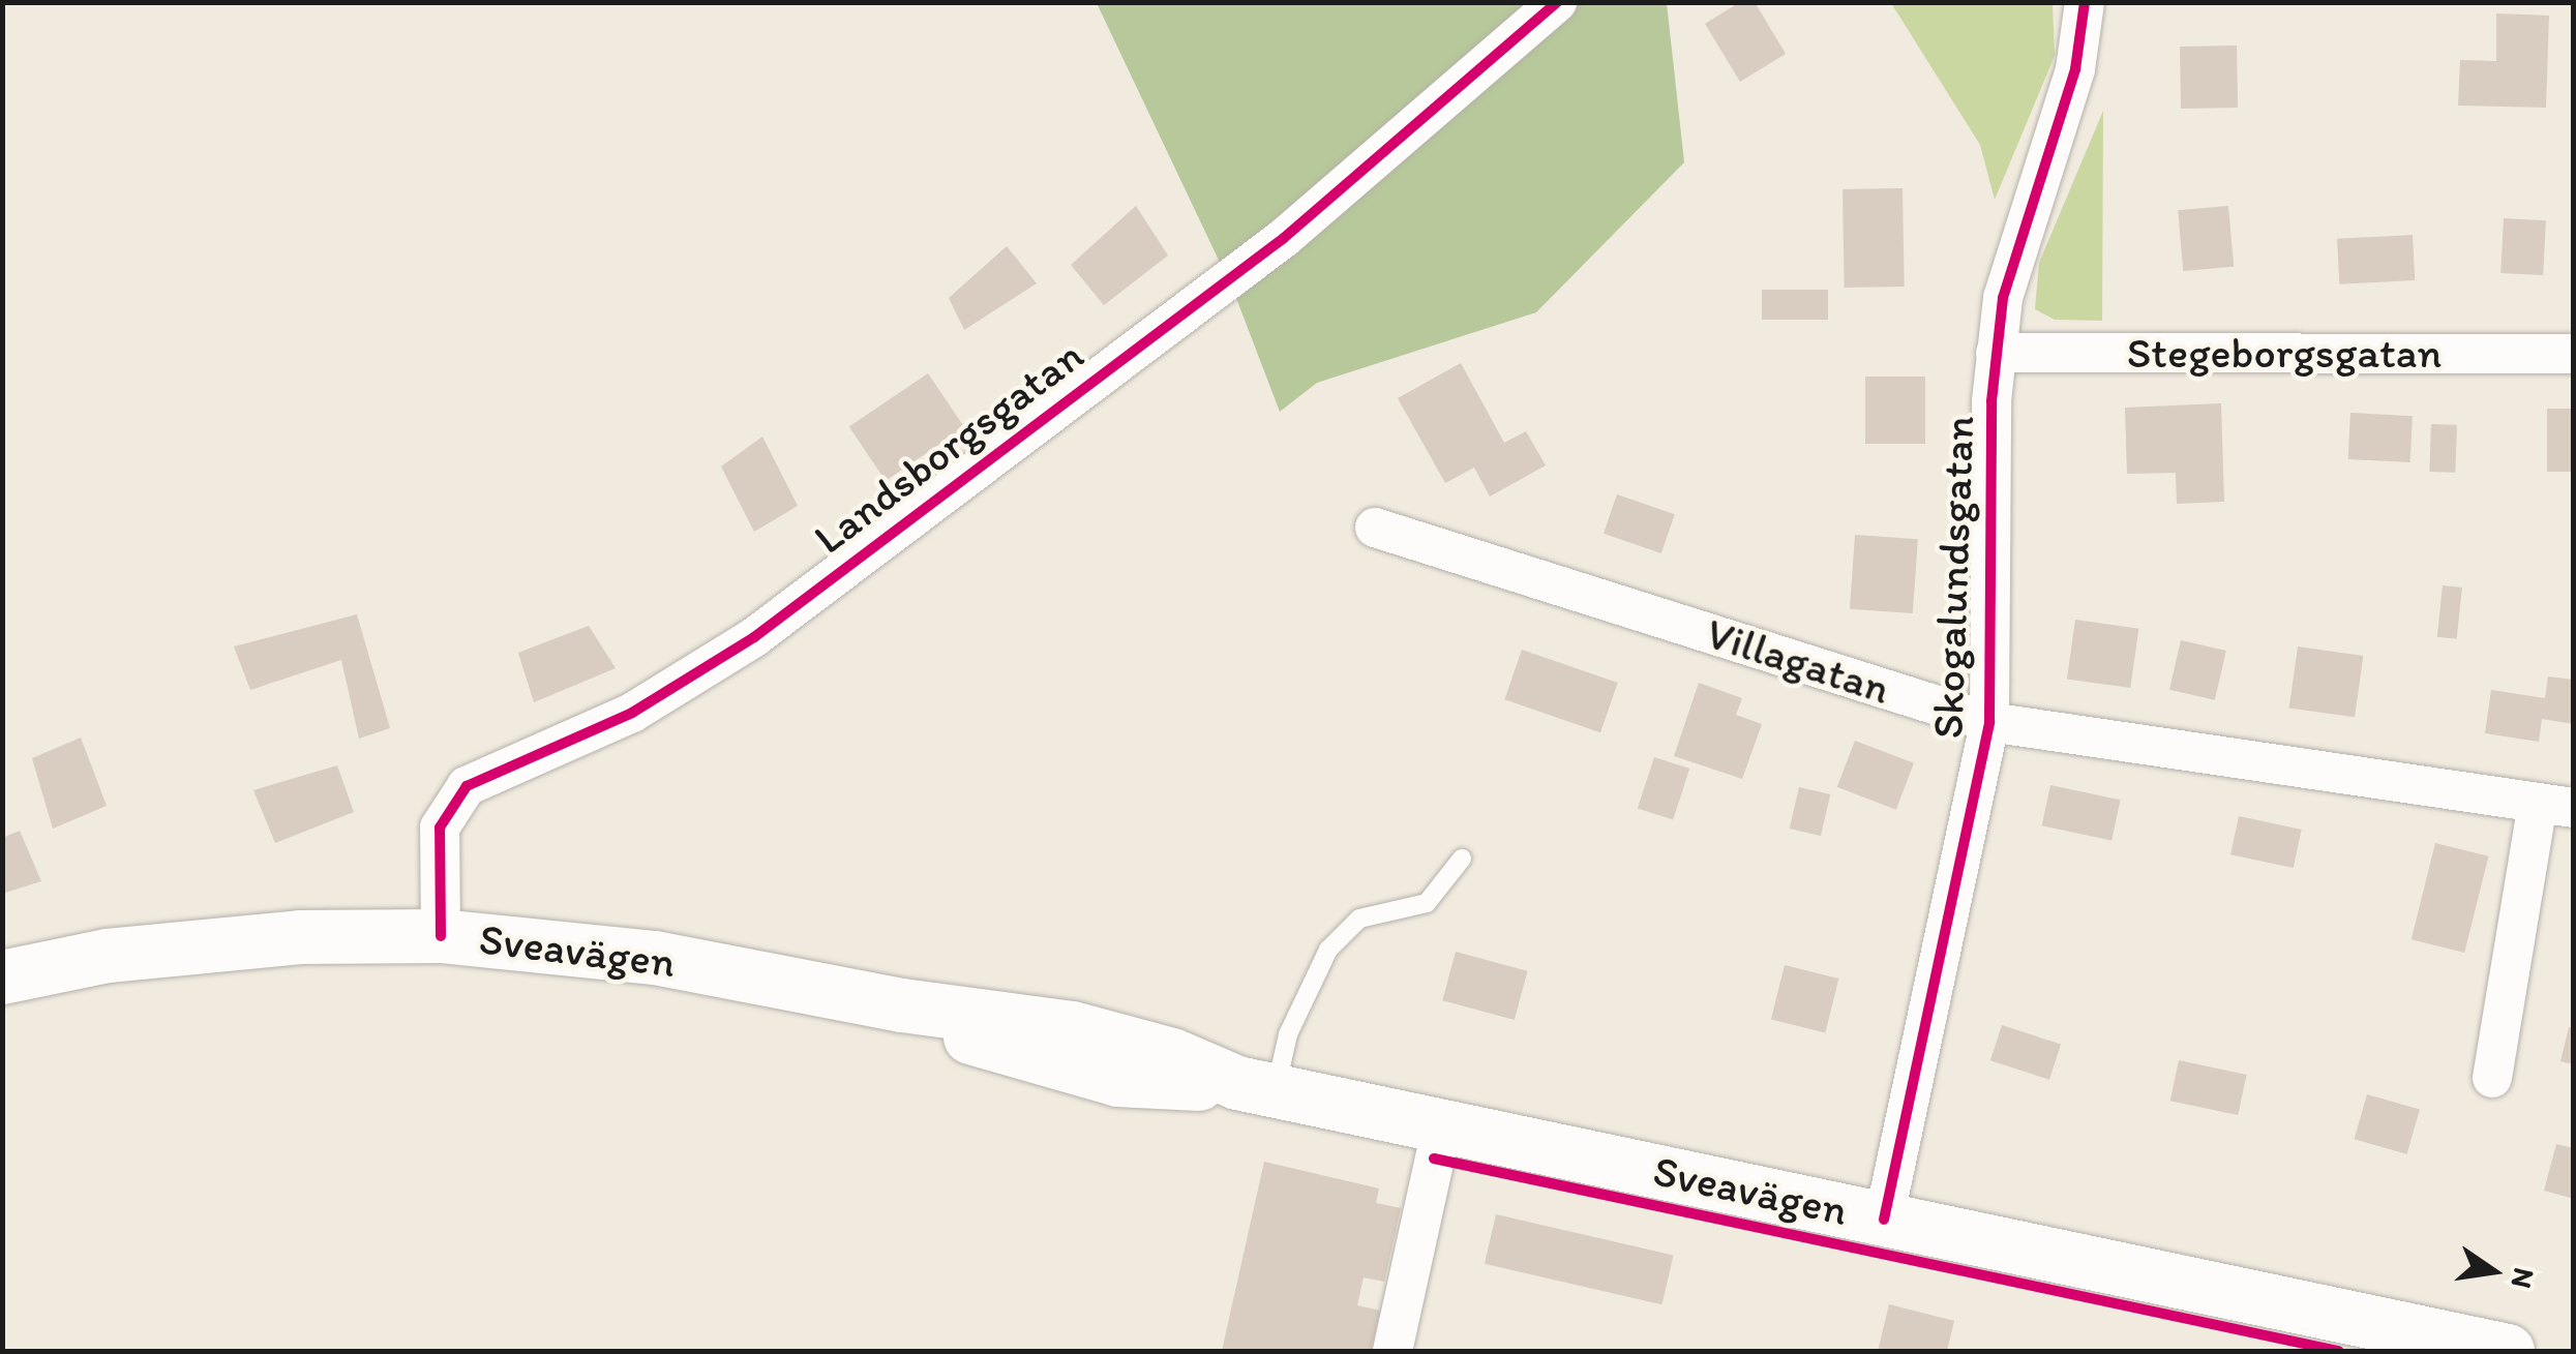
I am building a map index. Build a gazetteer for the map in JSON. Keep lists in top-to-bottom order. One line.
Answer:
{"streets":{"main road":["Sveavägen"],"street":["Stegeborgsgatan","Landsborgsgatan","Skogalundsgatan","Villagatan"]},"crossings":[["Stegeborgsgatan","Skogalundsgatan"],["Landsborgsgatan","Sveavägen"],["Skogalundsgatan","Villagatan"],["Skogalundsgatan","Sveavägen"]],"north":"right"}
